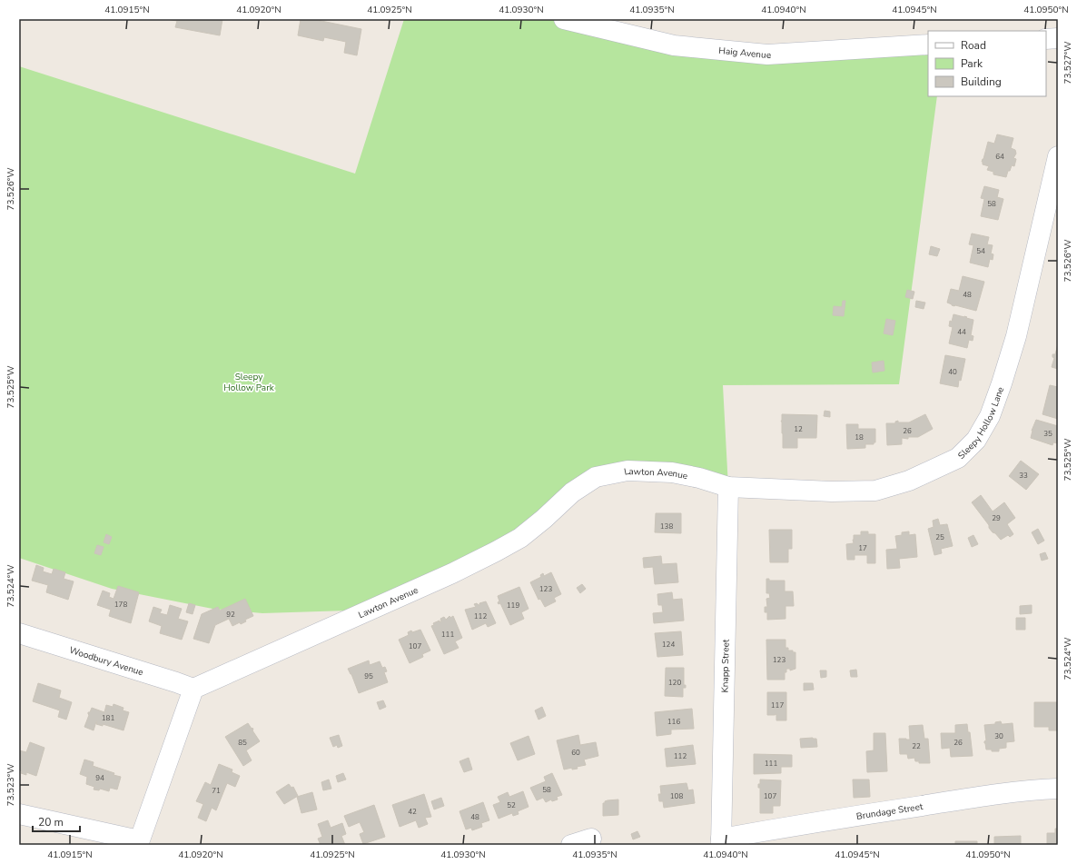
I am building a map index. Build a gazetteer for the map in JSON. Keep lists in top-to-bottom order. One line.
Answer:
{"streets":{"street":["Haig Avenue","Sleepy Hollow Lane","Lawton Avenue","Woodbury Avenue","Knapp Street","Brundage Street"]},"crossings":[["Sleepy Hollow Lane","Lawton Avenue"],["Sleepy Hollow Lane","Knapp Street"],["Lawton Avenue","Woodbury Avenue"],["Lawton Avenue","Knapp Street"],["Knapp Street","Brundage Street"]],"parks":["Sleepy Hollow Park"],"house_numbers":["64","58","54","48","44","40","12","26","35","18","33","29","138","25","17","123","178","119","92","112","111","124","107","123","95","120","117","181","116","30","85","26","22","60","112","111","94","58","71","108","107","52","42","48"],"legend":["Road","Park","Building"],"scale_bar":"20 m","coordinates":["41.0915°N","41.0920°N","41.0925°N","41.0930°N","41.0935°N","41.0940°N","41.0945°N","41.0950°N","73.527°W","73.526°W","73.525°W","73.524°W","73.523°W"]}
